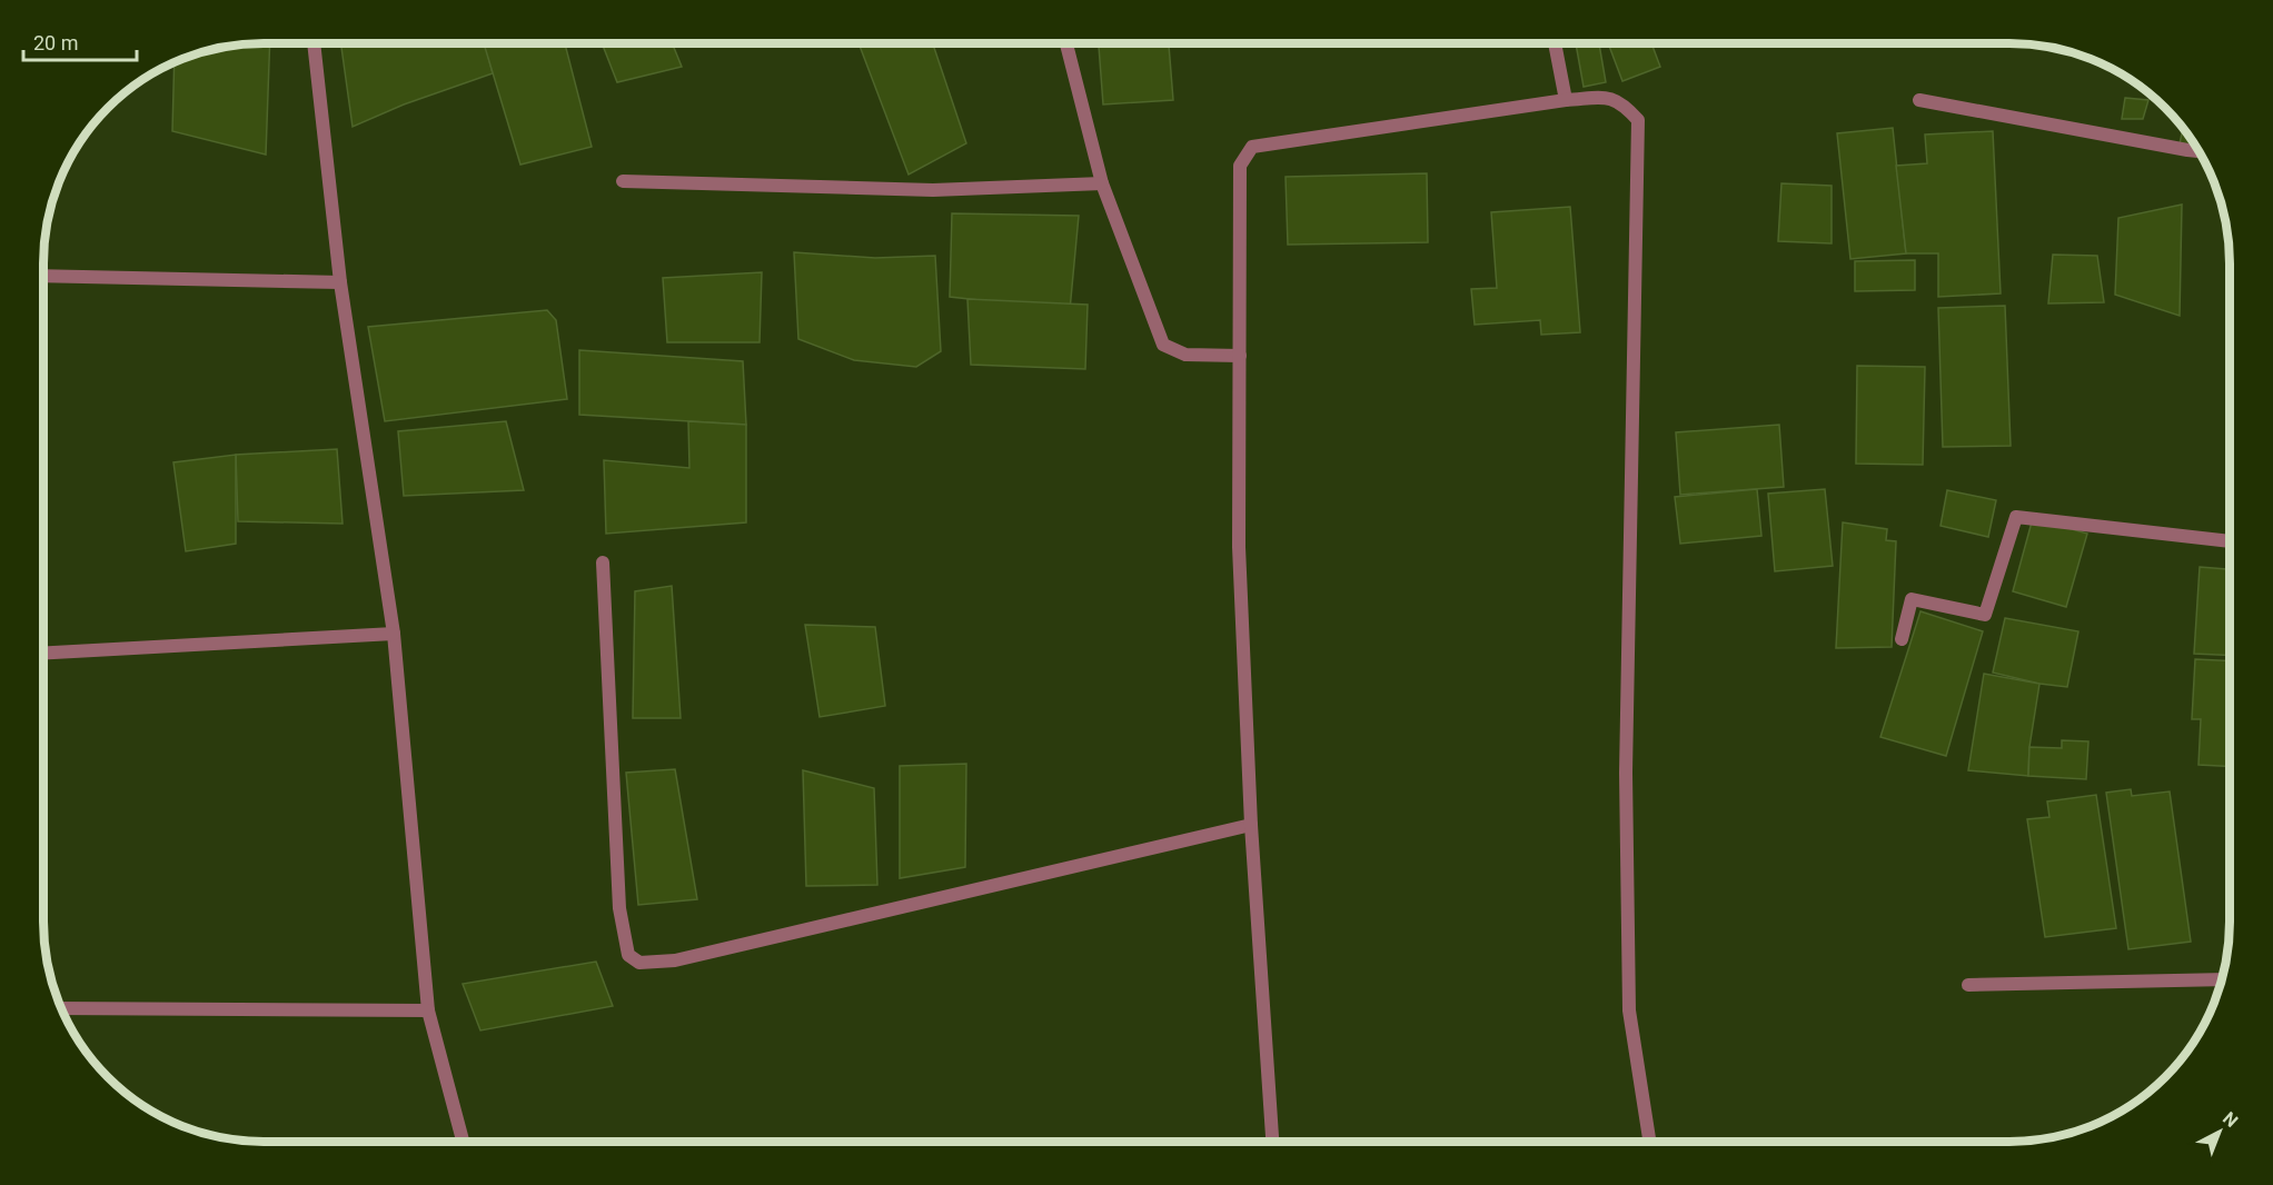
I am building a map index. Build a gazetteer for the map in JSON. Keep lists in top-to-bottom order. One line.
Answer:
{"scale_bar":"20 m","north":"top right"}
